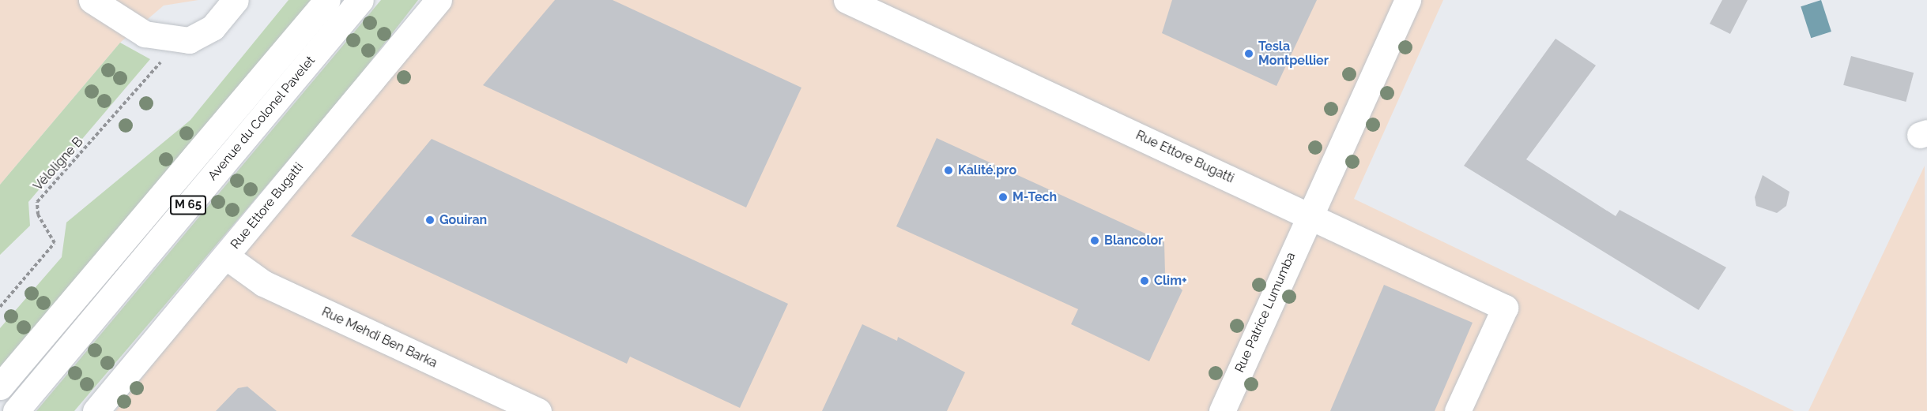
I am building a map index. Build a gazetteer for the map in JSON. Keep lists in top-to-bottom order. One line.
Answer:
{"streets":{"street":["Avenue du Colonel Pavelet","Rue Ettore Bugatti","M 65","Rue Patrice Lumumba","Rue Mehdi Ben Barka"],"path":["Véloligne B"]},"crossings":[["Rue Ettore Bugatti","Rue Patrice Lumumba"],["Rue Ettore Bugatti","Rue Mehdi Ben Barka"]],"places":["Tesla Montpellier","Kalité.pro","M-Tech","Gouiran","Blancolor","Clim+"]}
